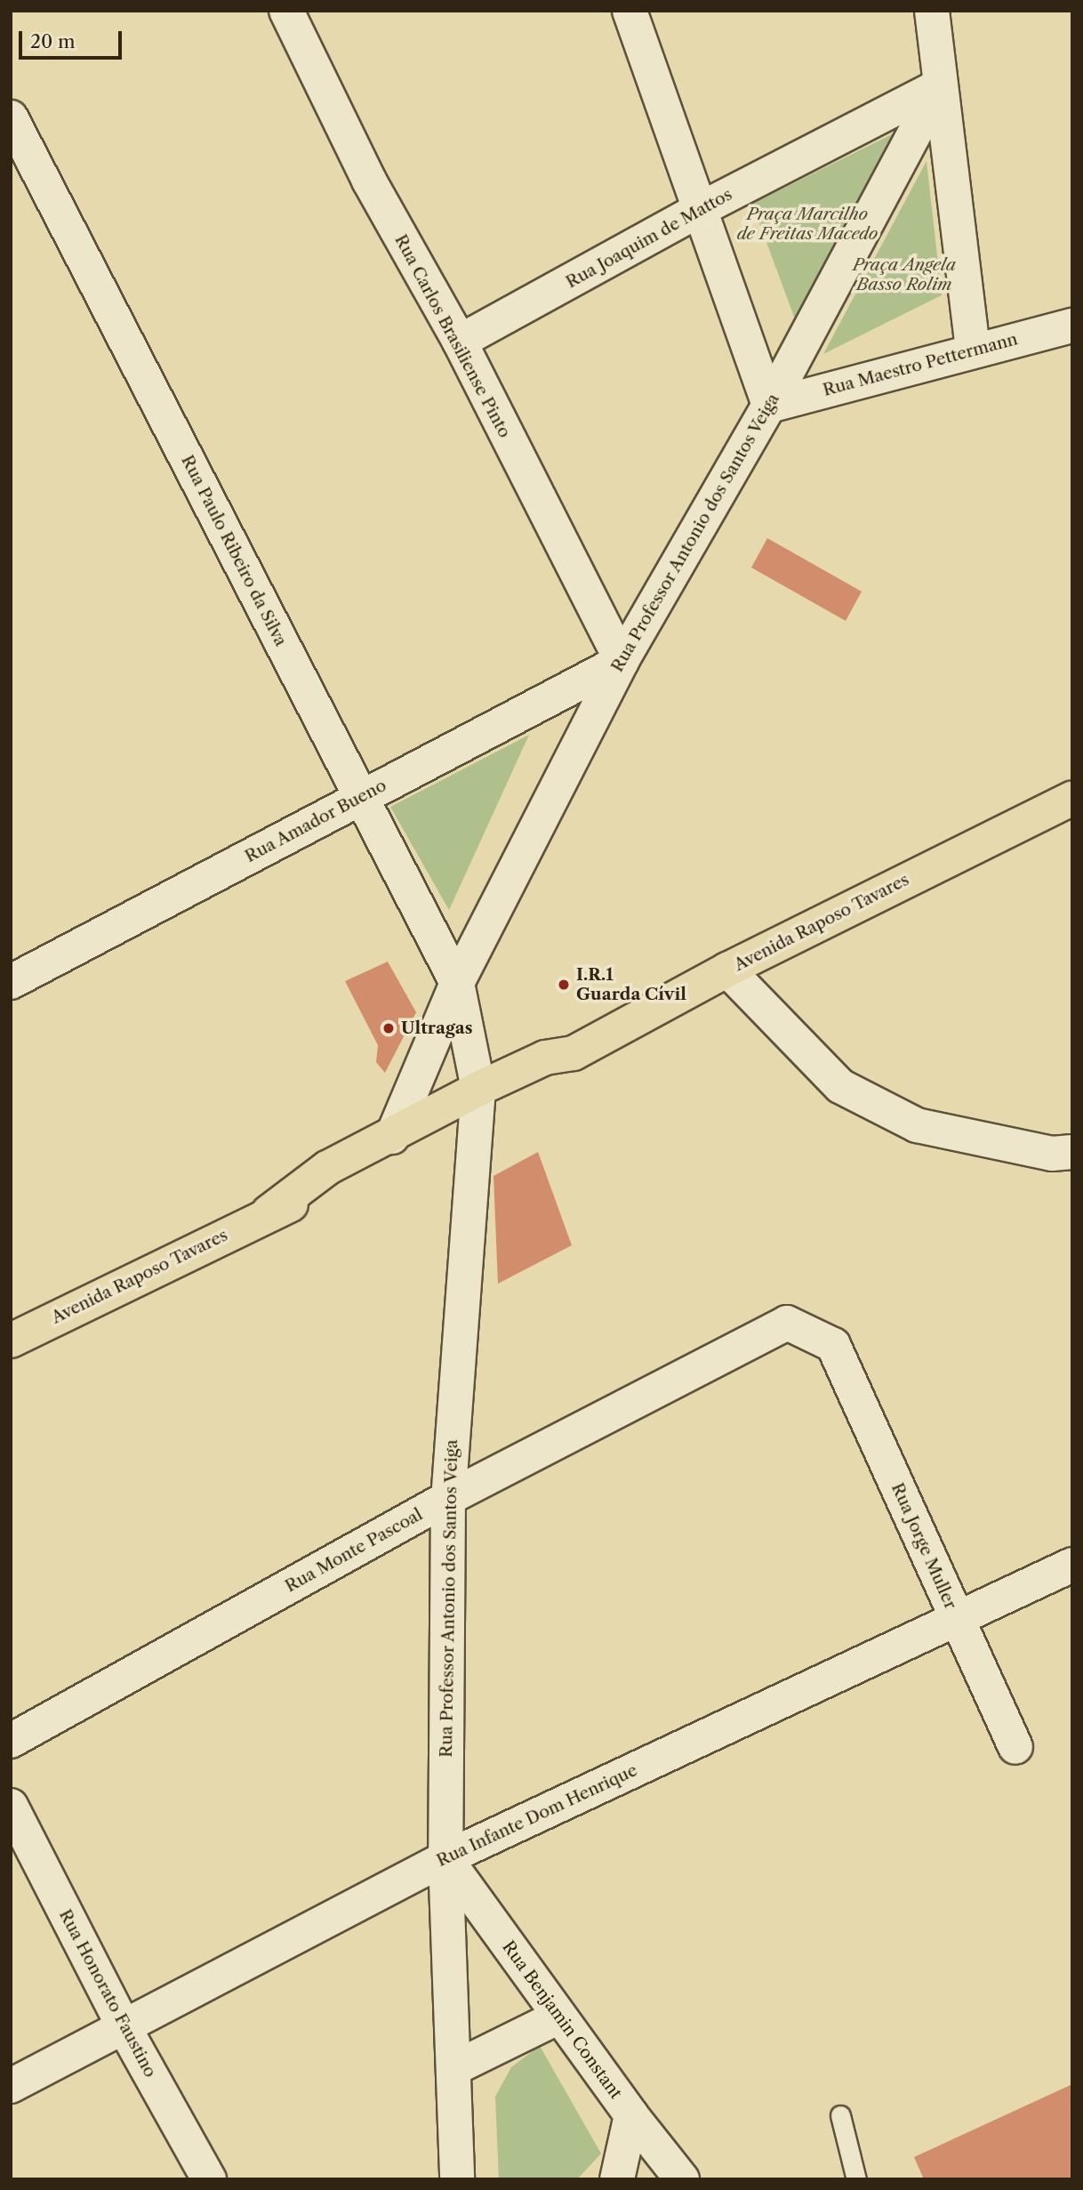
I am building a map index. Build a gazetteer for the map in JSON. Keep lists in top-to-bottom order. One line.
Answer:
{"streets":{"main road":["Avenida Raposo Tavares"],"street":["Rua Joaquim de Mattos","Rua Carlos Brasiliense Pinto","Rua Maestro Pettermann","Rua Professor Antonio dos Santos Veiga","Rua Paulo Ribeiro da Silva","Rua Amador Bueno","Rua Jorge Muller","Rua Monte Pascoal","Rua Infante Dom Henrique","Rua Honorato Faustino","Rua Benjamin Constant"]},"crossings":[["Rua Joaquim de Mattos","Rua Carlos Brasiliense Pinto"],["Rua Joaquim de Mattos","Rua Professor Antonio dos Santos Veiga"],["Rua Carlos Brasiliense Pinto","Rua Professor Antonio dos Santos Veiga"],["Rua Carlos Brasiliense Pinto","Rua Amador Bueno"],["Rua Maestro Pettermann","Rua Professor Antonio dos Santos Veiga"],["Rua Professor Antonio dos Santos Veiga","Rua Paulo Ribeiro da Silva"],["Rua Professor Antonio dos Santos Veiga","Rua Amador Bueno"],["Rua Professor Antonio dos Santos Veiga","Avenida Raposo Tavares"],["Rua Professor Antonio dos Santos Veiga","Rua Monte Pascoal"],["Rua Professor Antonio dos Santos Veiga","Rua Infante Dom Henrique"],["Rua Professor Antonio dos Santos Veiga","Rua Benjamin Constant"],["Rua Paulo Ribeiro da Silva","Rua Amador Bueno"],["Rua Jorge Muller","Rua Monte Pascoal"],["Rua Jorge Muller","Rua Infante Dom Henrique"],["Rua Infante Dom Henrique","Rua Honorato Faustino"],["Rua Infante Dom Henrique","Rua Benjamin Constant"]],"parks":["Praça Marcilho de Freitas Macedo","Praça Angela Basso Rolim"],"places":["I.R.1 Guarda Cívil","Ultragas"],"scale_bar":"20 m"}
